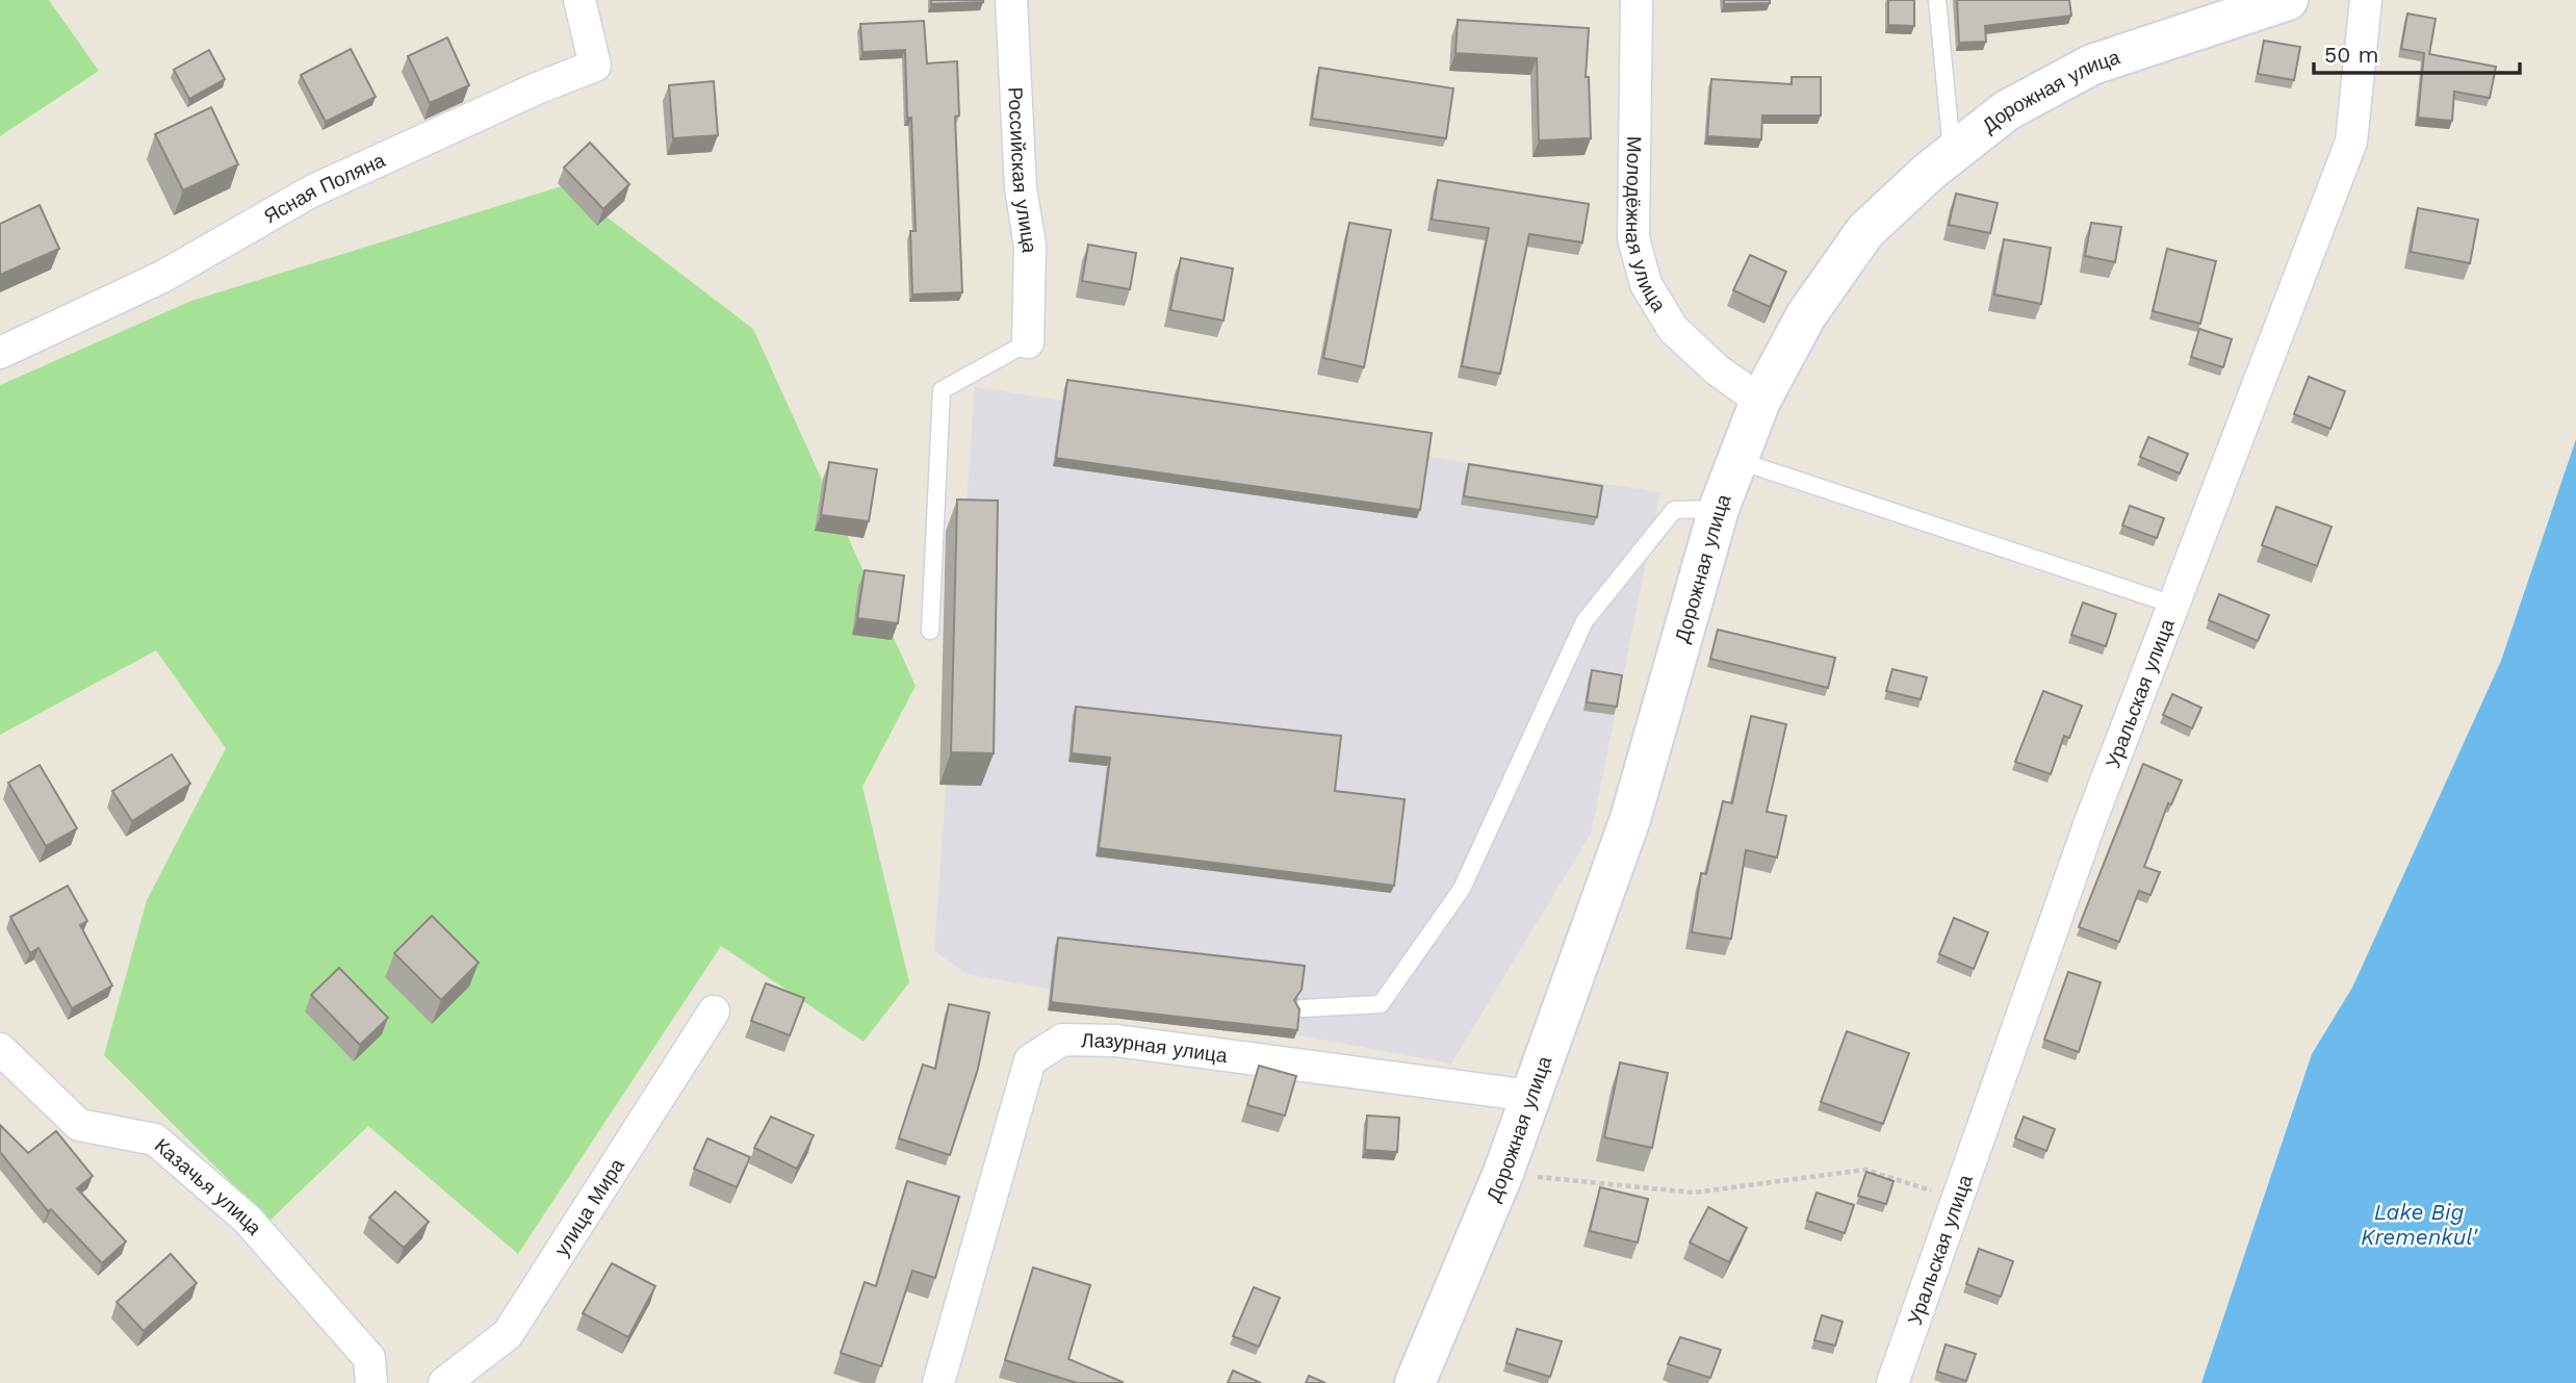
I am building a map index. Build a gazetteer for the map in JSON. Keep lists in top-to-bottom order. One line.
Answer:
{"streets":{"street":["Дорожная улица","Российская улица","Ясная Поляна","Молодёжная улица","Уральская улица","Лазурная улица","Казачья улица","улица Мира"]},"crossings":[["Дорожная улица","Молодёжная улица"],["Дорожная улица","Лазурная улица"]],"water":["Lake Big Kremenkul'"],"scale_bar":"50 m"}
